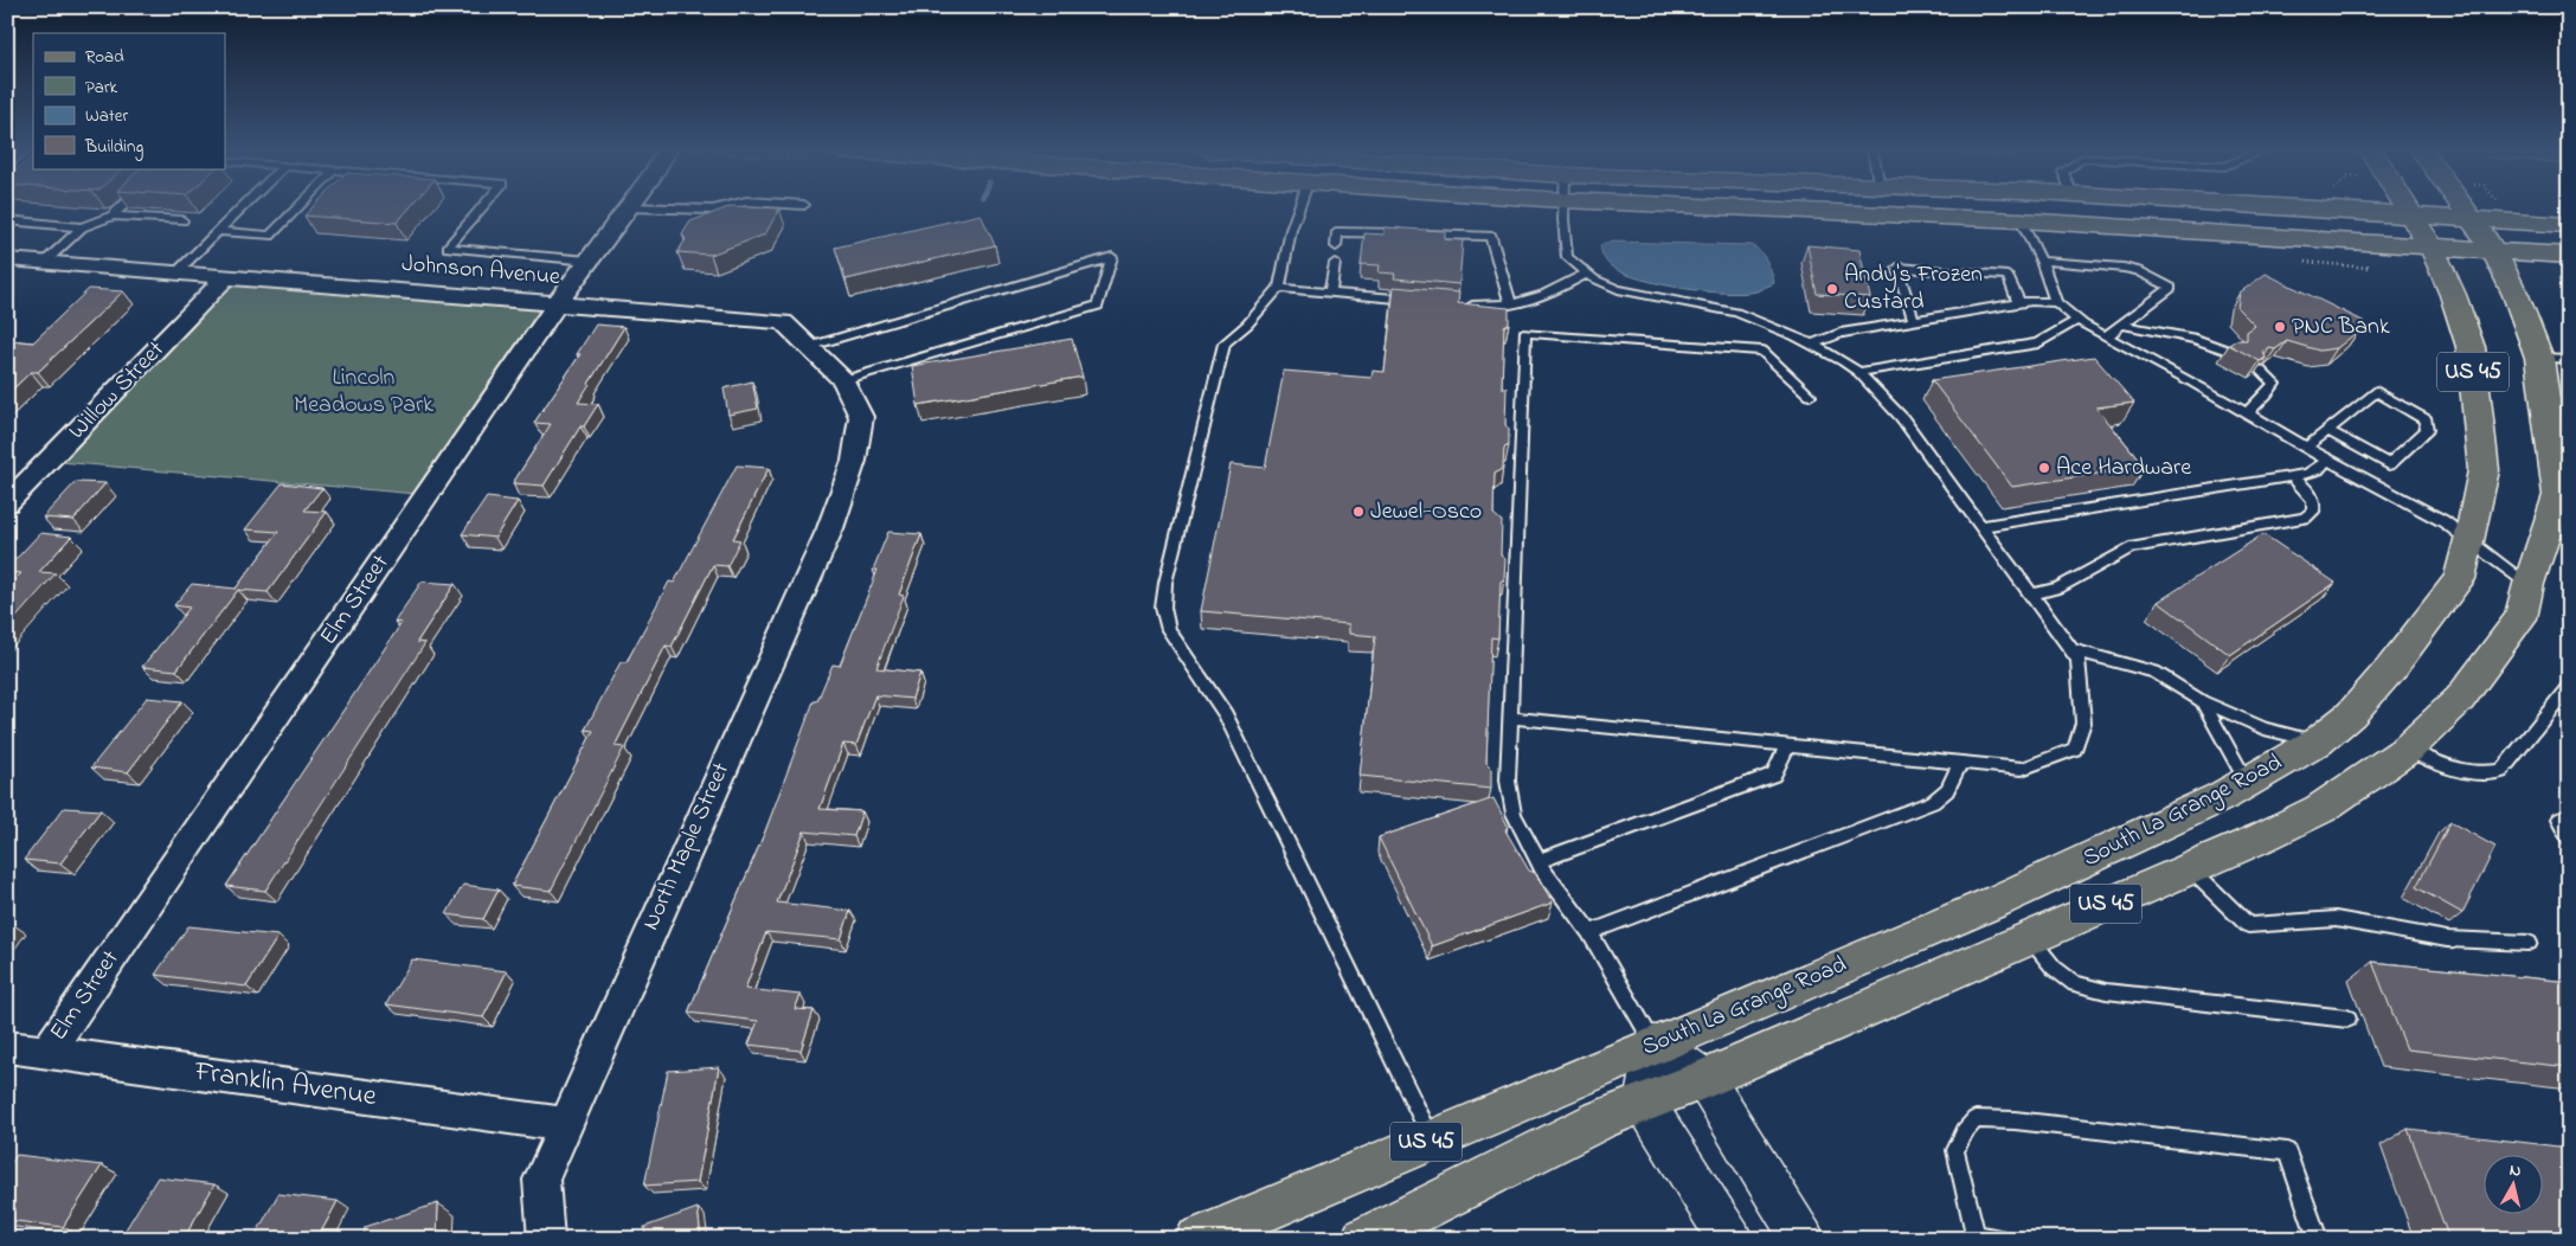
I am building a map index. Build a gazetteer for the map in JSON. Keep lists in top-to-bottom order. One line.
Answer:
{"streets":{"main road":["US 45","South La Grange Road"],"street":["Johnson Avenue","Willow Street","Elm Street","North Maple Street","Franklin Avenue"]},"crossings":[["Johnson Avenue","Willow Street"],["Johnson Avenue","Elm Street"],["Johnson Avenue","North Maple Street"],["Elm Street","Franklin Avenue"],["North Maple Street","Franklin Avenue"]],"parks":["Lincoln Meadows Park"],"places":["Andy's Frozen Custard","PNC Bank","Ace Hardware","Jewel-Osco"],"legend":["Road","Park","Water","Building"],"north":"top"}
